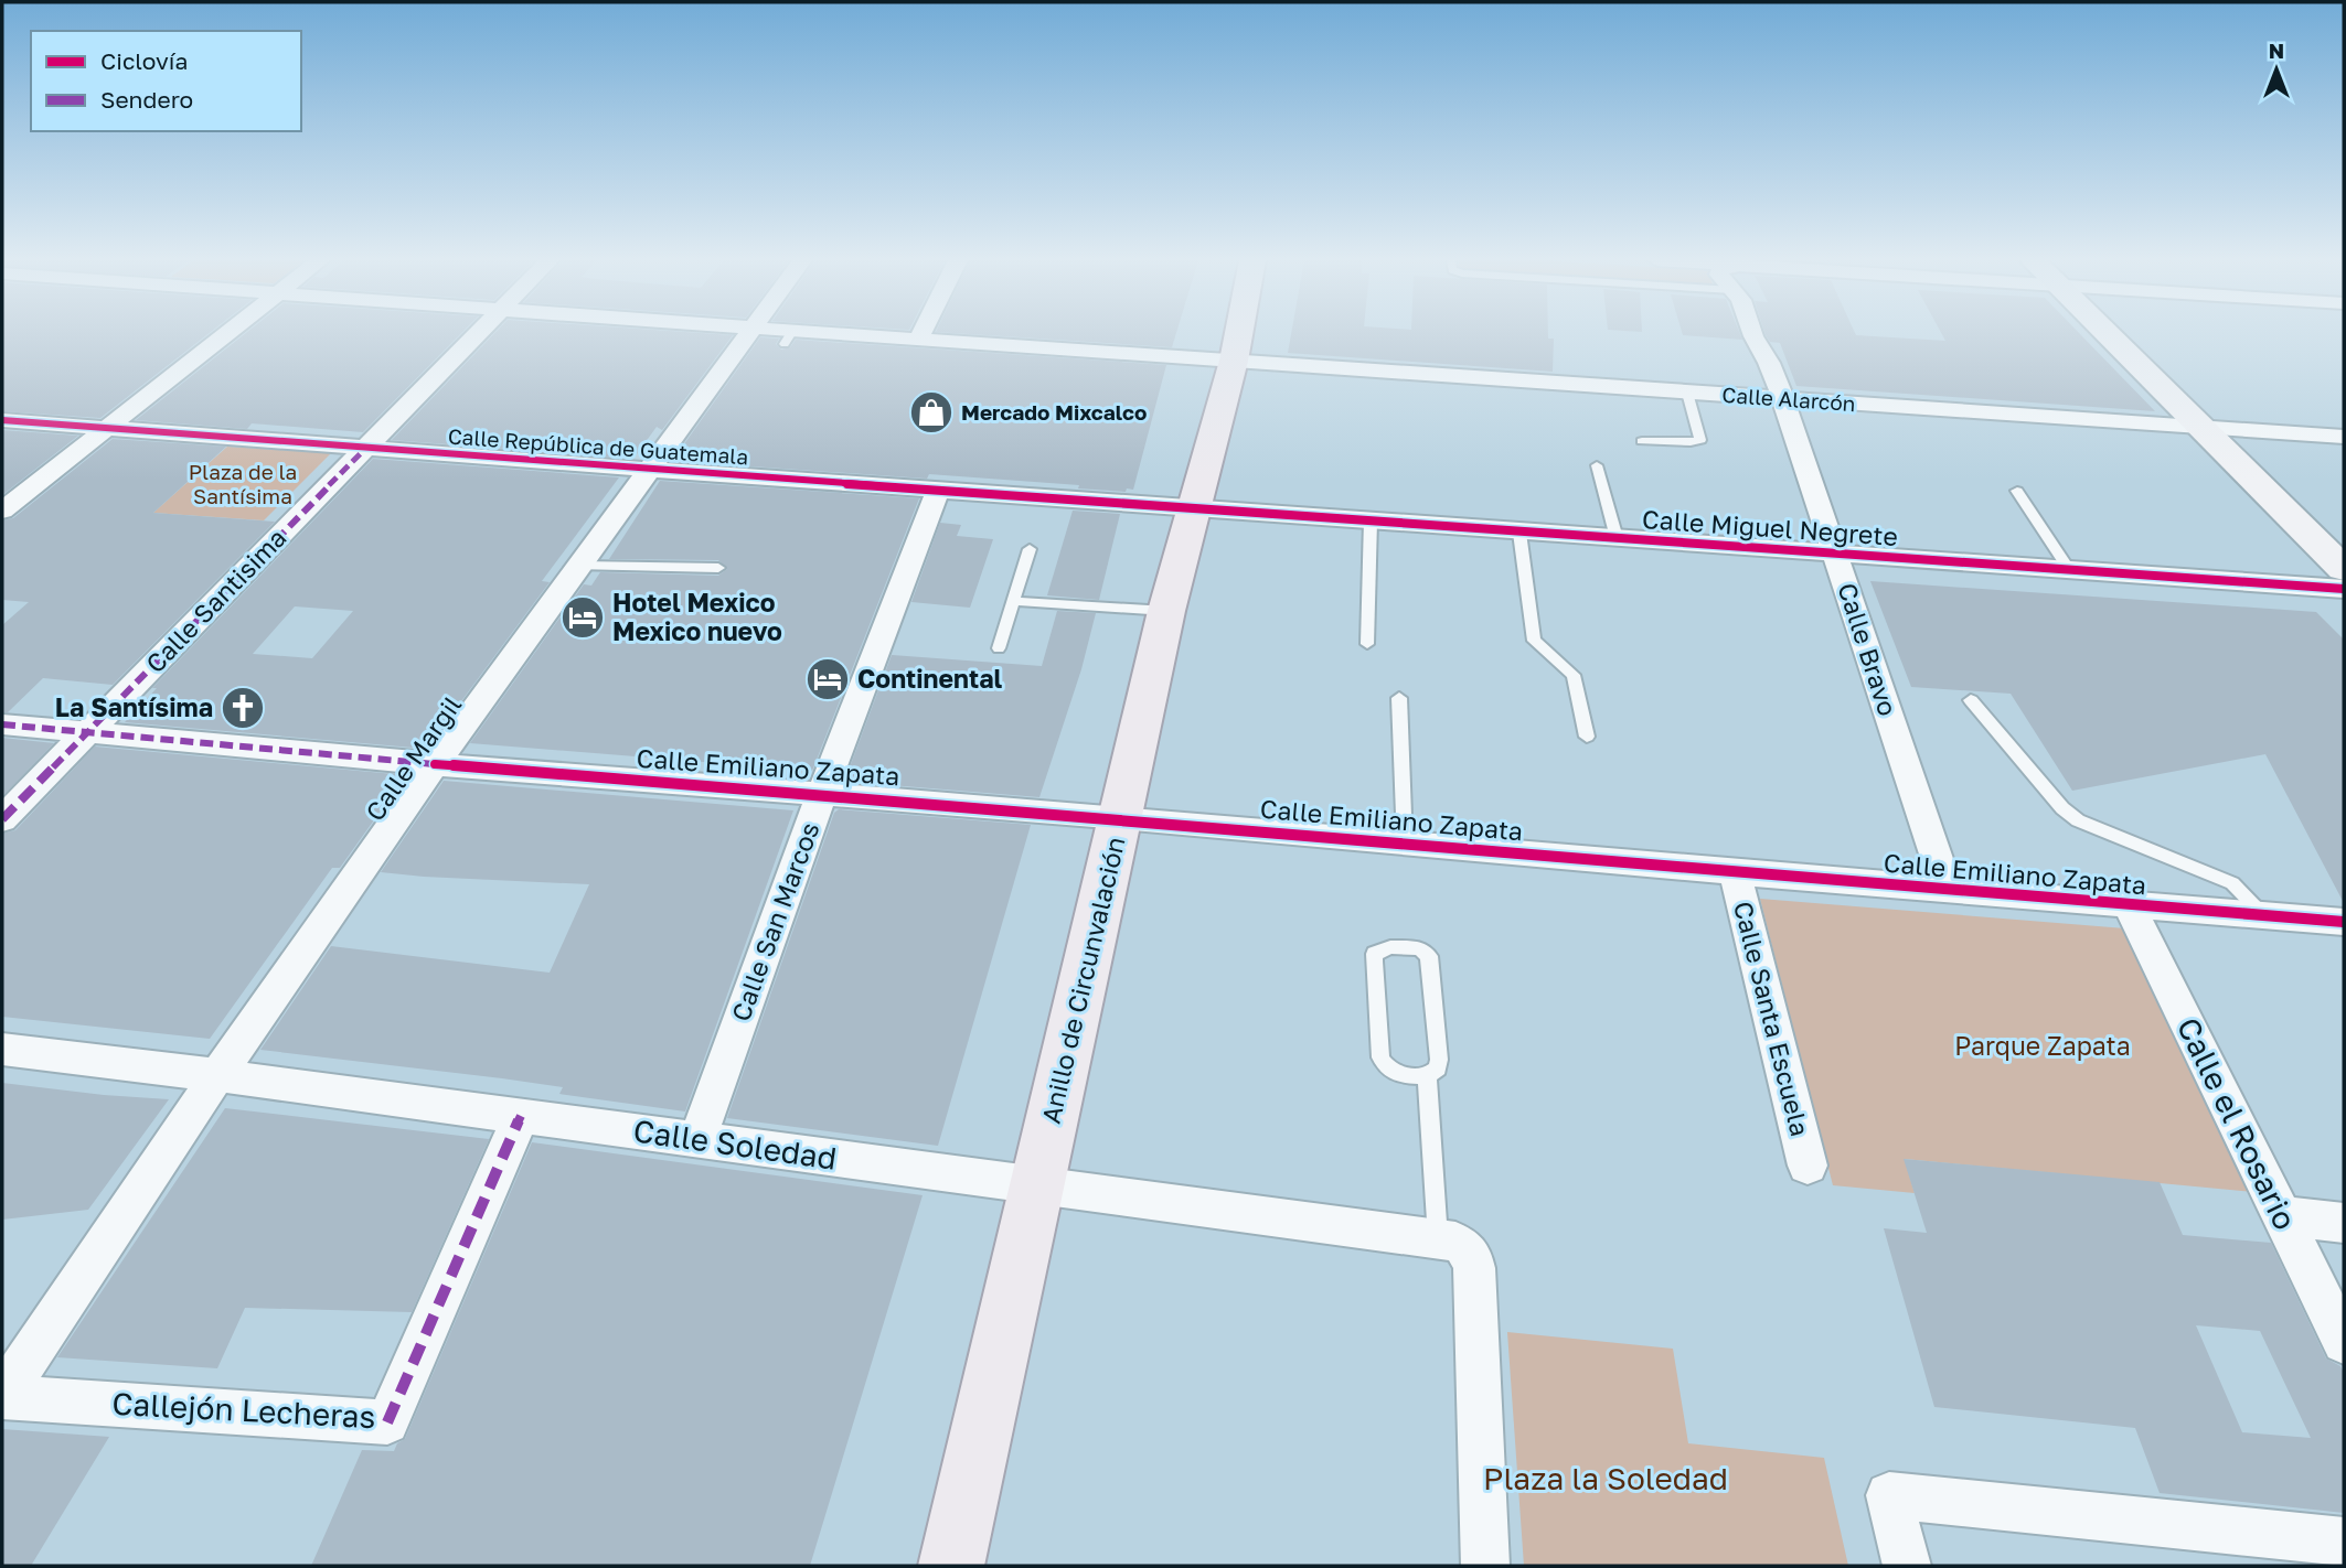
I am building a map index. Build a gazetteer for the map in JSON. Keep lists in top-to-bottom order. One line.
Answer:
{"streets":{"main road":["Anillo de Circunvalación"],"street":["Calle Alarcón","Calle República de Guatemala","Calle Miguel Negrete","Calle Santisima","Calle Bravo","Calle Margil","Calle Emiliano Zapata","Calle San Marcos","Calle Santa Escuela","Calle el Rosario","Calle Soledad","Callejón Lecheras"]},"crossings":[["Calle Alarcón","Calle Bravo"],["Calle Alarcón","Anillo de Circunvalación"],["Calle República de Guatemala","Calle Miguel Negrete"],["Calle República de Guatemala","Calle Santisima"],["Calle República de Guatemala","Calle Margil"],["Calle República de Guatemala","Calle San Marcos"],["Calle República de Guatemala","Anillo de Circunvalación"],["Calle Miguel Negrete","Calle Bravo"],["Calle Miguel Negrete","Anillo de Circunvalación"],["Calle Santisima","Calle Emiliano Zapata"],["Calle Bravo","Calle Emiliano Zapata"],["Calle Margil","Calle Emiliano Zapata"],["Calle Margil","Calle Soledad"],["Calle Margil","Callejón Lecheras"],["Calle Emiliano Zapata","Calle San Marcos"],["Calle Emiliano Zapata","Anillo de Circunvalación"],["Calle Emiliano Zapata","Calle Santa Escuela"],["Calle Emiliano Zapata","Calle el Rosario"],["Calle San Marcos","Calle Soledad"],["Anillo de Circunvalación","Calle Soledad"],["Calle Soledad","Callejón Lecheras"]],"parks":["Plaza de la Santísima","Parque Zapata","Plaza la Soledad"],"places":{"shop":["Mercado Mixcalco"],"hotel":["Hotel Mexico Mexico nuevo","Continental"],"church":["La Santísima"]},"legend":["Ciclovía","Sendero"],"north":"top"}
